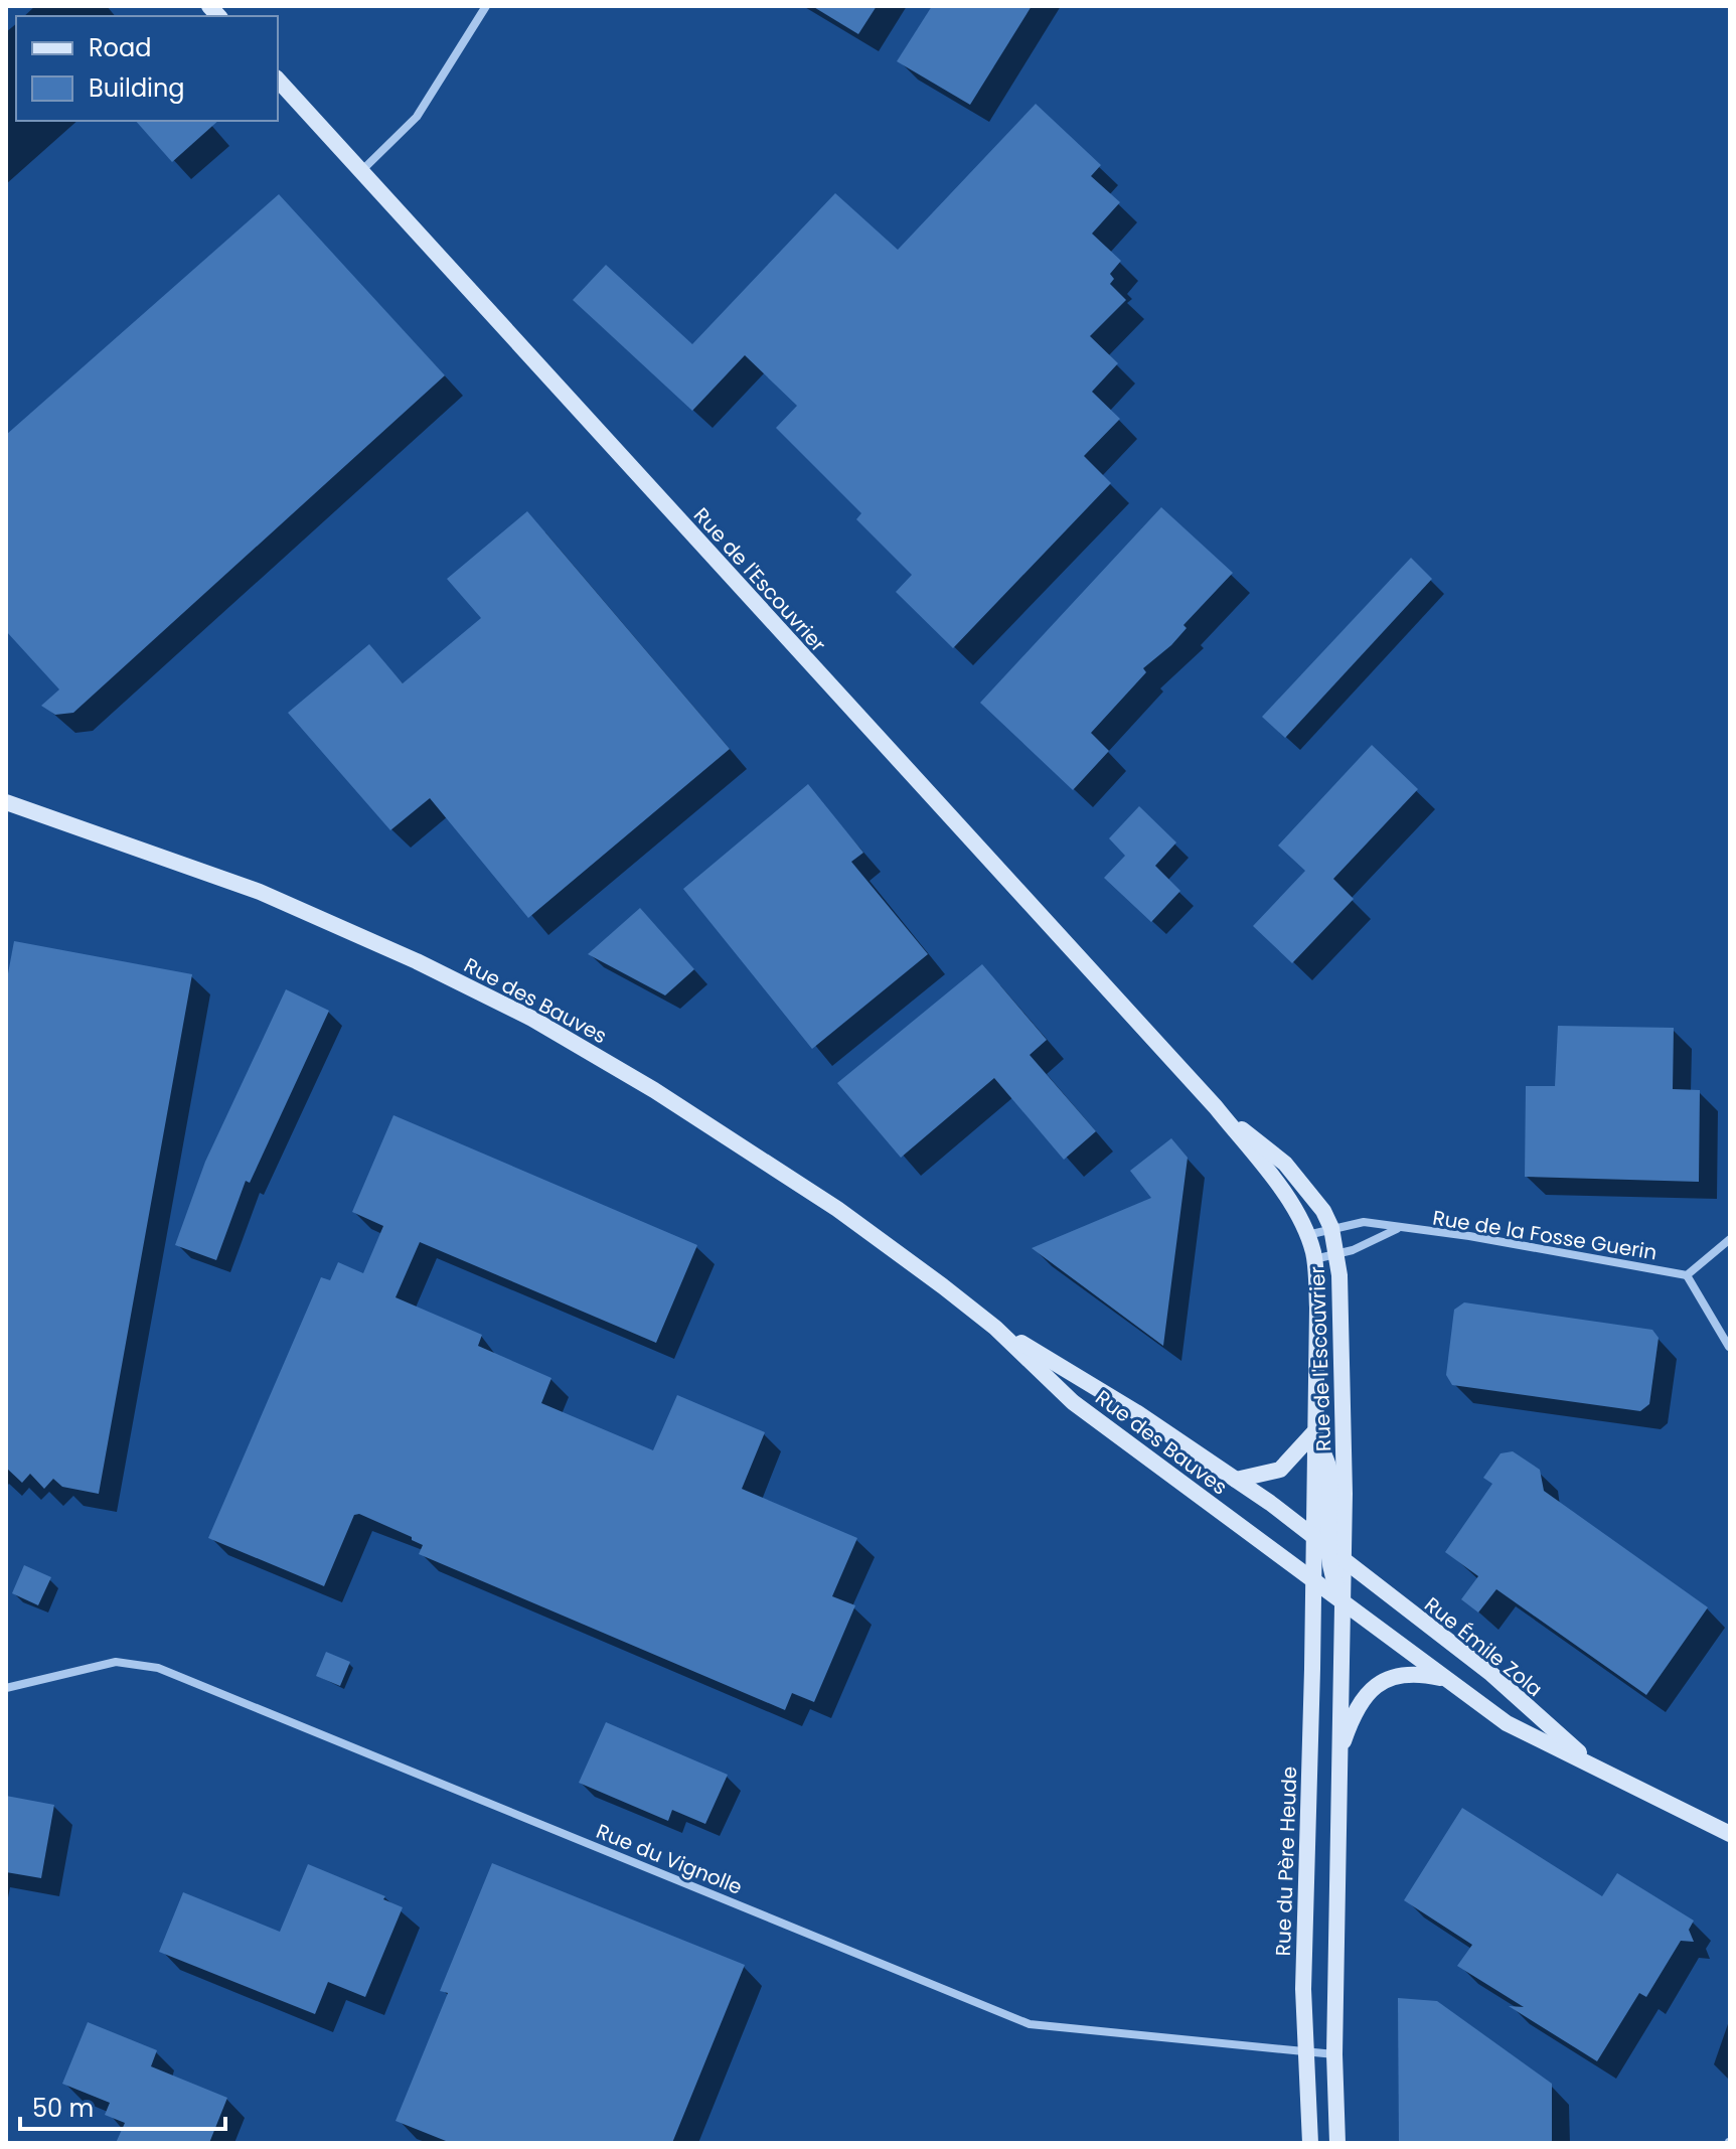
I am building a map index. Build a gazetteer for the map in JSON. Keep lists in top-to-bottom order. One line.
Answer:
{"streets":{"street":["Rue de l'Escouvrier","Rue des Bauves","Rue de la Fosse Guerin","Rue Émile Zola","Rue du Vignolle","Rue du Père Heude"]},"crossings":[["Rue de l'Escouvrier","Rue des Bauves"],["Rue de l'Escouvrier","Rue de la Fosse Guerin"],["Rue de l'Escouvrier","Rue Émile Zola"],["Rue de l'Escouvrier","Rue du Père Heude"],["Rue des Bauves","Rue Émile Zola"],["Rue des Bauves","Rue du Père Heude"],["Rue du Vignolle","Rue du Père Heude"]],"legend":["Road","Building"],"scale_bar":"50 m"}
